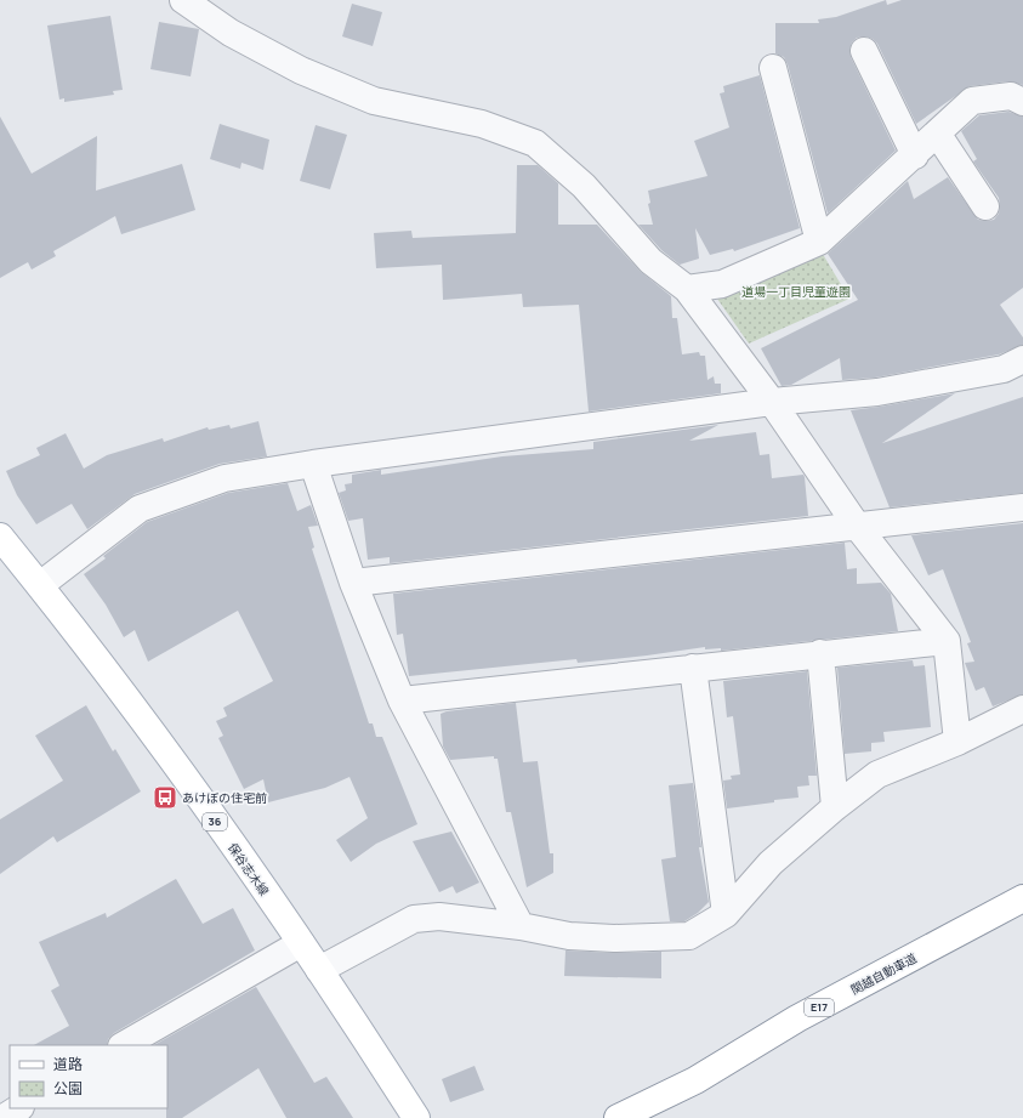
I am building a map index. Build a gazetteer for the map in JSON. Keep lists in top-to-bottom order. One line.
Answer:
{"streets":{"main road":["36","保谷志木線","関越自動車道","E17"]},"parks":["道場一丁目児童遊園"],"places":{"bus stop":["あけぼの住宅前"]},"legend":["道路","公園"]}
